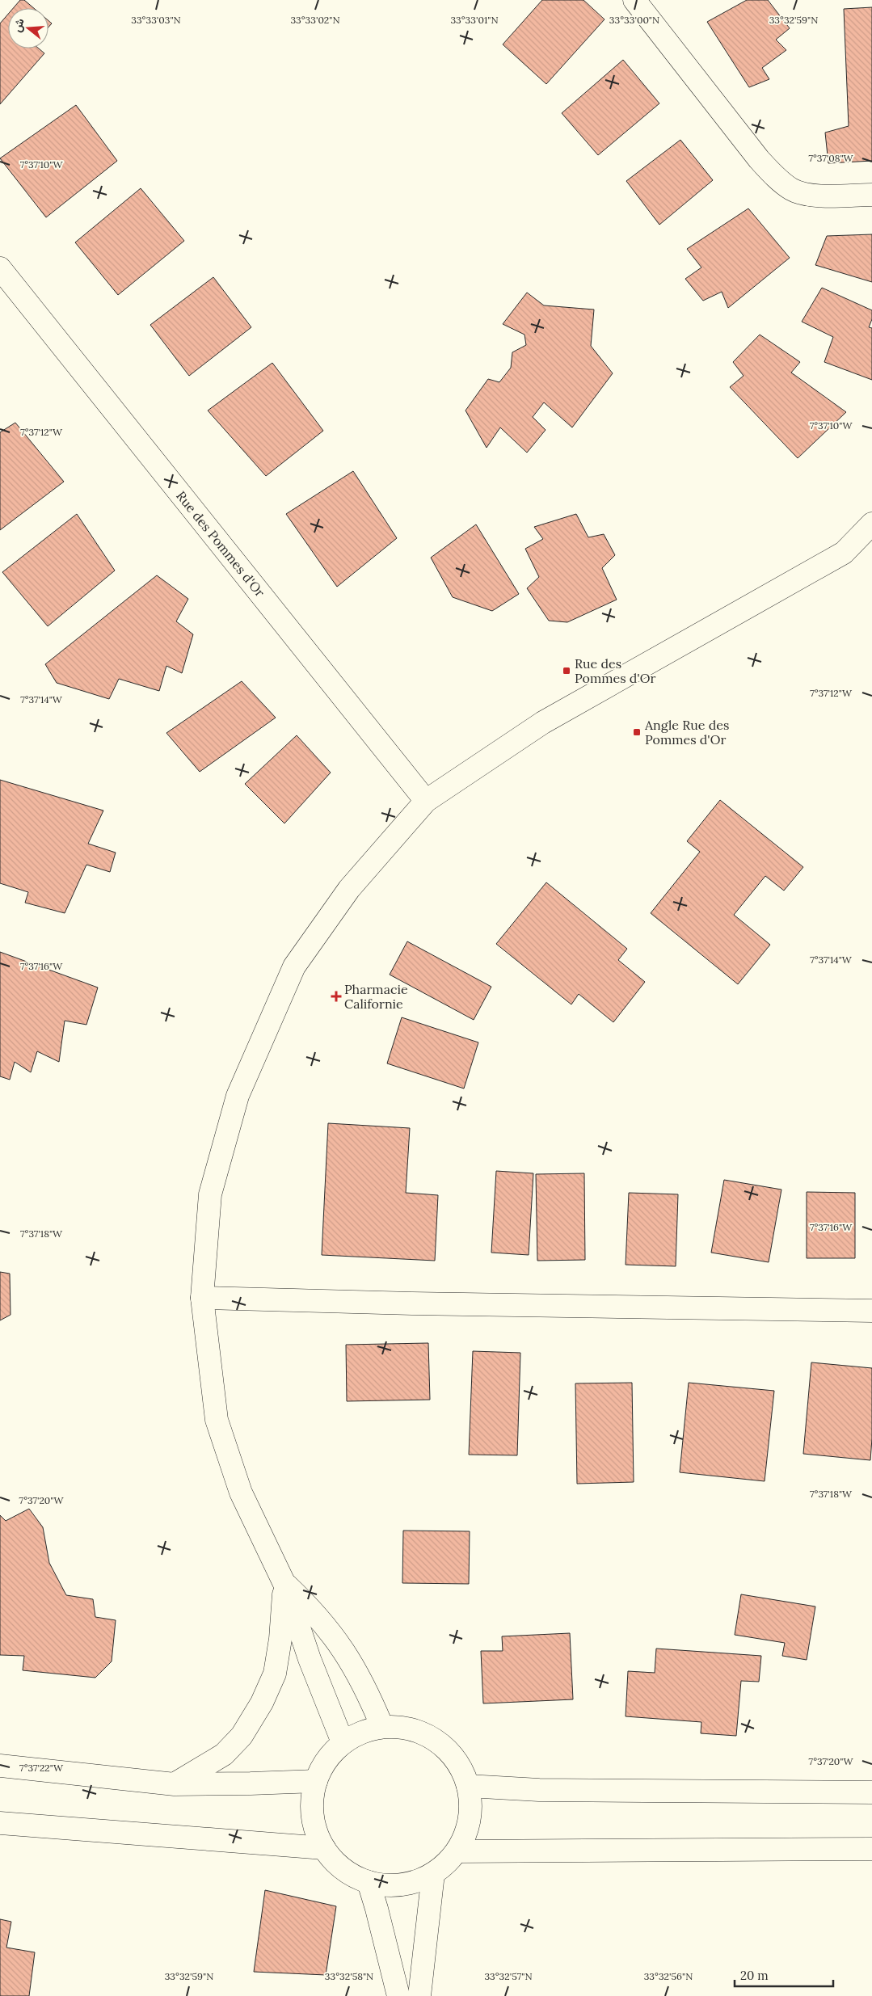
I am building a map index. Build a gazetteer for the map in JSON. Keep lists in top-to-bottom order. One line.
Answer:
{"streets":{"main road":["Rue des Pommes d'Or"]},"places":{"transit":["Rue des Pommes d'Or","Angle Rue des Pommes d'Or"],"health":["Pharmacie Californie"]},"scale_bar":"20 m","north":"left","coordinates":["33°33'03\"N","33°33'02\"N","33°33'01\"N","33°33'00\"N","33°32'59\"N","7°37'08\"W","7°37'10\"W","7°37'12\"W","7°37'14\"W","7°37'16\"W","7°37'18\"W","7°37'20\"W","7°37'22\"W","33°32'58\"N","33°32'57\"N","33°32'56\"N"]}
